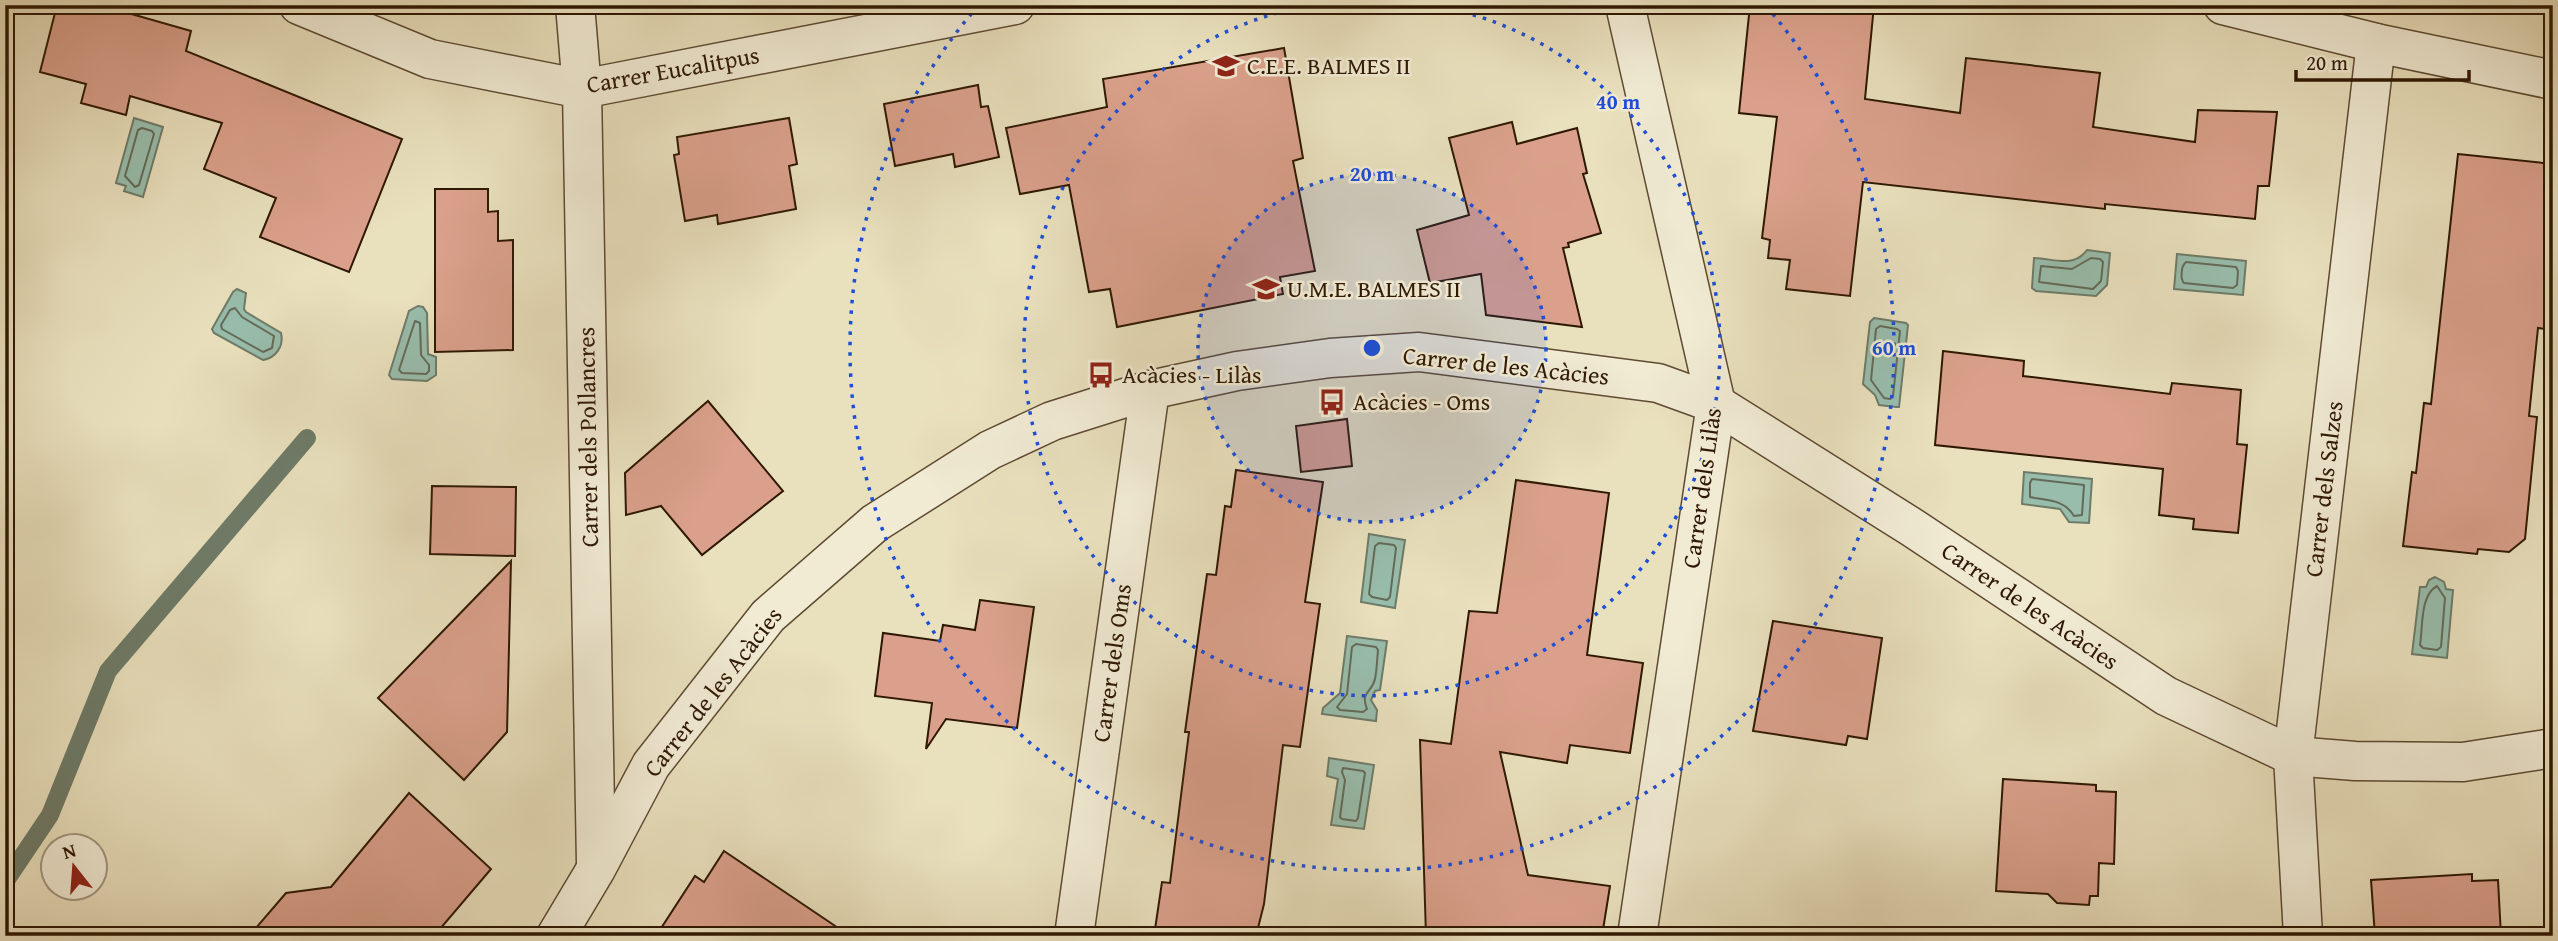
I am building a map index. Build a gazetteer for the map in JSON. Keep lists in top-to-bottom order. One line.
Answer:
{"streets":{"street":["Carrer Eucalitpus","Carrer de les Acàcies","Carrer dels Pollancres","Carrer dels Lilàs","Carrer dels Salzes","Carrer dels Oms"]},"crossings":[["Carrer Eucalitpus","Carrer dels Pollancres"],["Carrer de les Acàcies","Carrer dels Pollancres"],["Carrer de les Acàcies","Carrer dels Lilàs"],["Carrer de les Acàcies","Carrer dels Salzes"],["Carrer de les Acàcies","Carrer dels Oms"]],"places":{"school or university":["C.E.E. BALMES II","U.M.E. BALMES II"],"bus stop":["Acàcies - Lilàs","Acàcies - Oms"]},"scale_bar":"20 m","north":"top","rings":["40 m","20 m","60 m"]}
